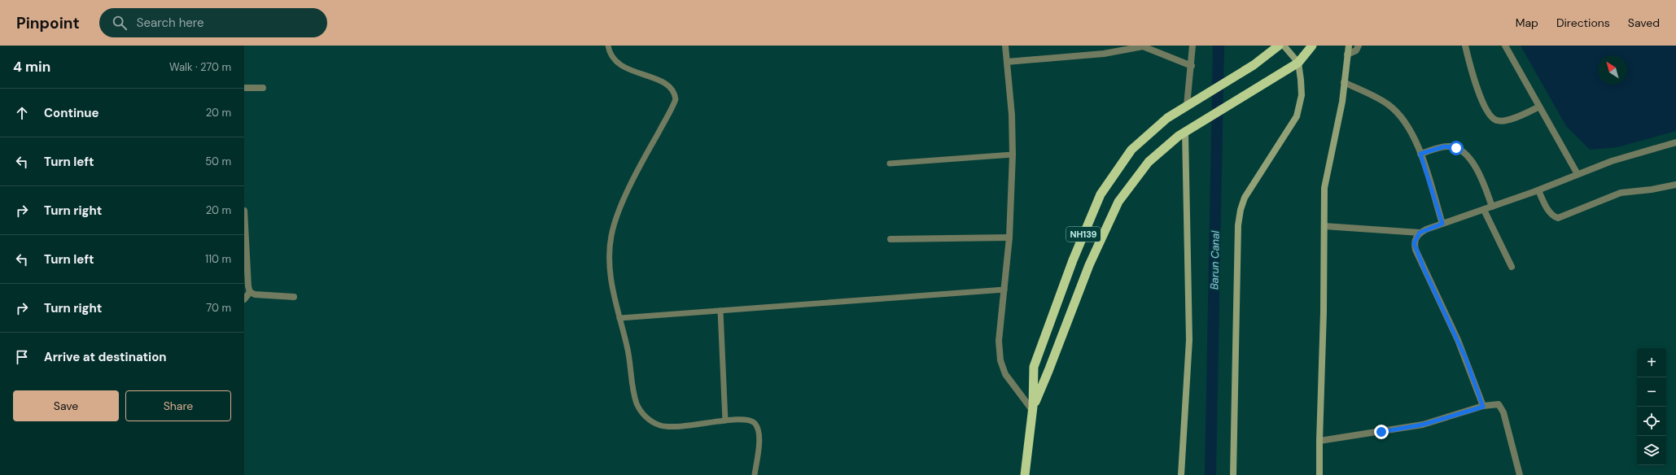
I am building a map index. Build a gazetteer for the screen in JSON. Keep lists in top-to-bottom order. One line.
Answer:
{"streets":{"highway":["NH139"]},"water":["Barun Canal"],"north":"top left","page":{"header":"Pinpoint","search":"Search here","nav":["Map","Directions","Saved"],"heading":["4 min","Walk · 270 m"],"list":[["Continue","20 m"],["Turn left","50 m"],["Turn right","20 m"],["Turn left","110 m"],["Turn right","70 m"],"Arrive at destination"],"map_buttons":["+","−"],"buttons":["Save","Share"]}}
